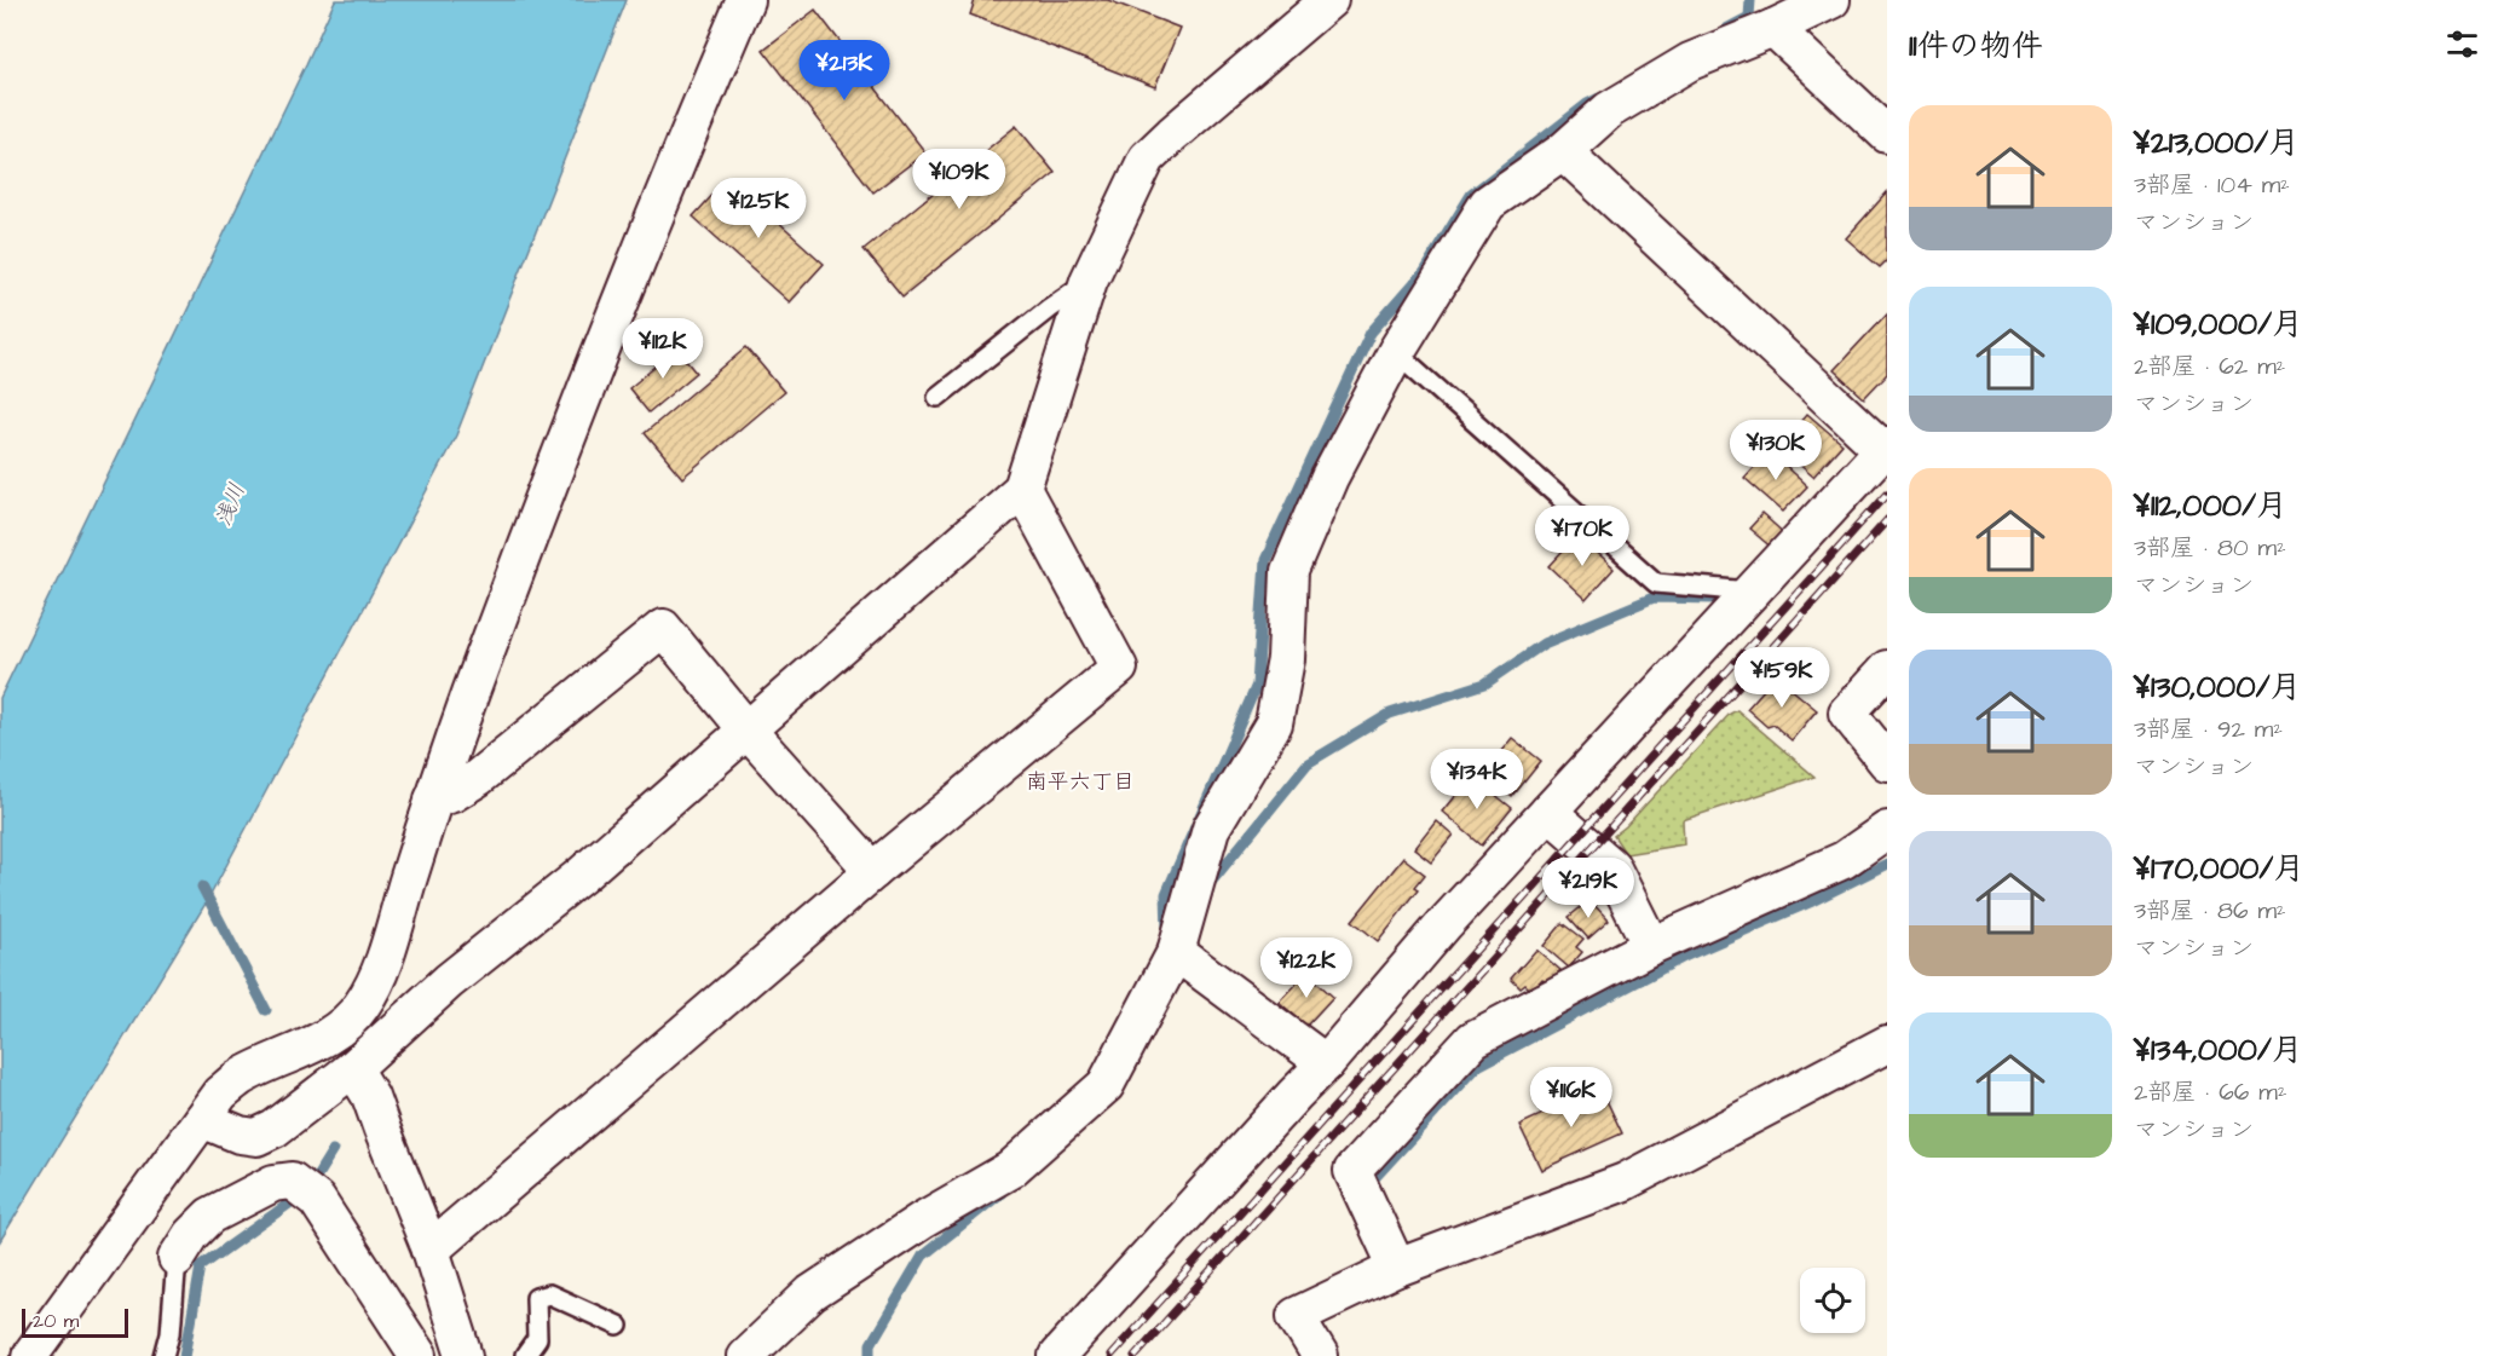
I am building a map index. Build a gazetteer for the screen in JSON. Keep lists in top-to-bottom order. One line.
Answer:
{"districts":["南平六丁目"],"water":["浅川"],"scale_bar":"20 m","page":{"heading":"11件の物件","price":["¥213K","¥109K","¥125K","¥112K","¥130K","¥170K","¥159K","¥134K","¥219K","¥122K","¥116K"],"list":[{"name":"¥213,000/月","note":"3部屋 · 104 m² · マンション"},{"name":"¥109,000/月","note":"2部屋 · 62 m² · マンション"},{"name":"¥112,000/月","note":"3部屋 · 80 m² · マンション"},{"name":"¥130,000/月","note":"3部屋 · 92 m² · マンション"},{"name":"¥170,000/月","note":"3部屋 · 86 m² · マンション"},{"name":"¥134,000/月","note":"2部屋 · 66 m² · マンション"}],"scale":"20 m"}}
